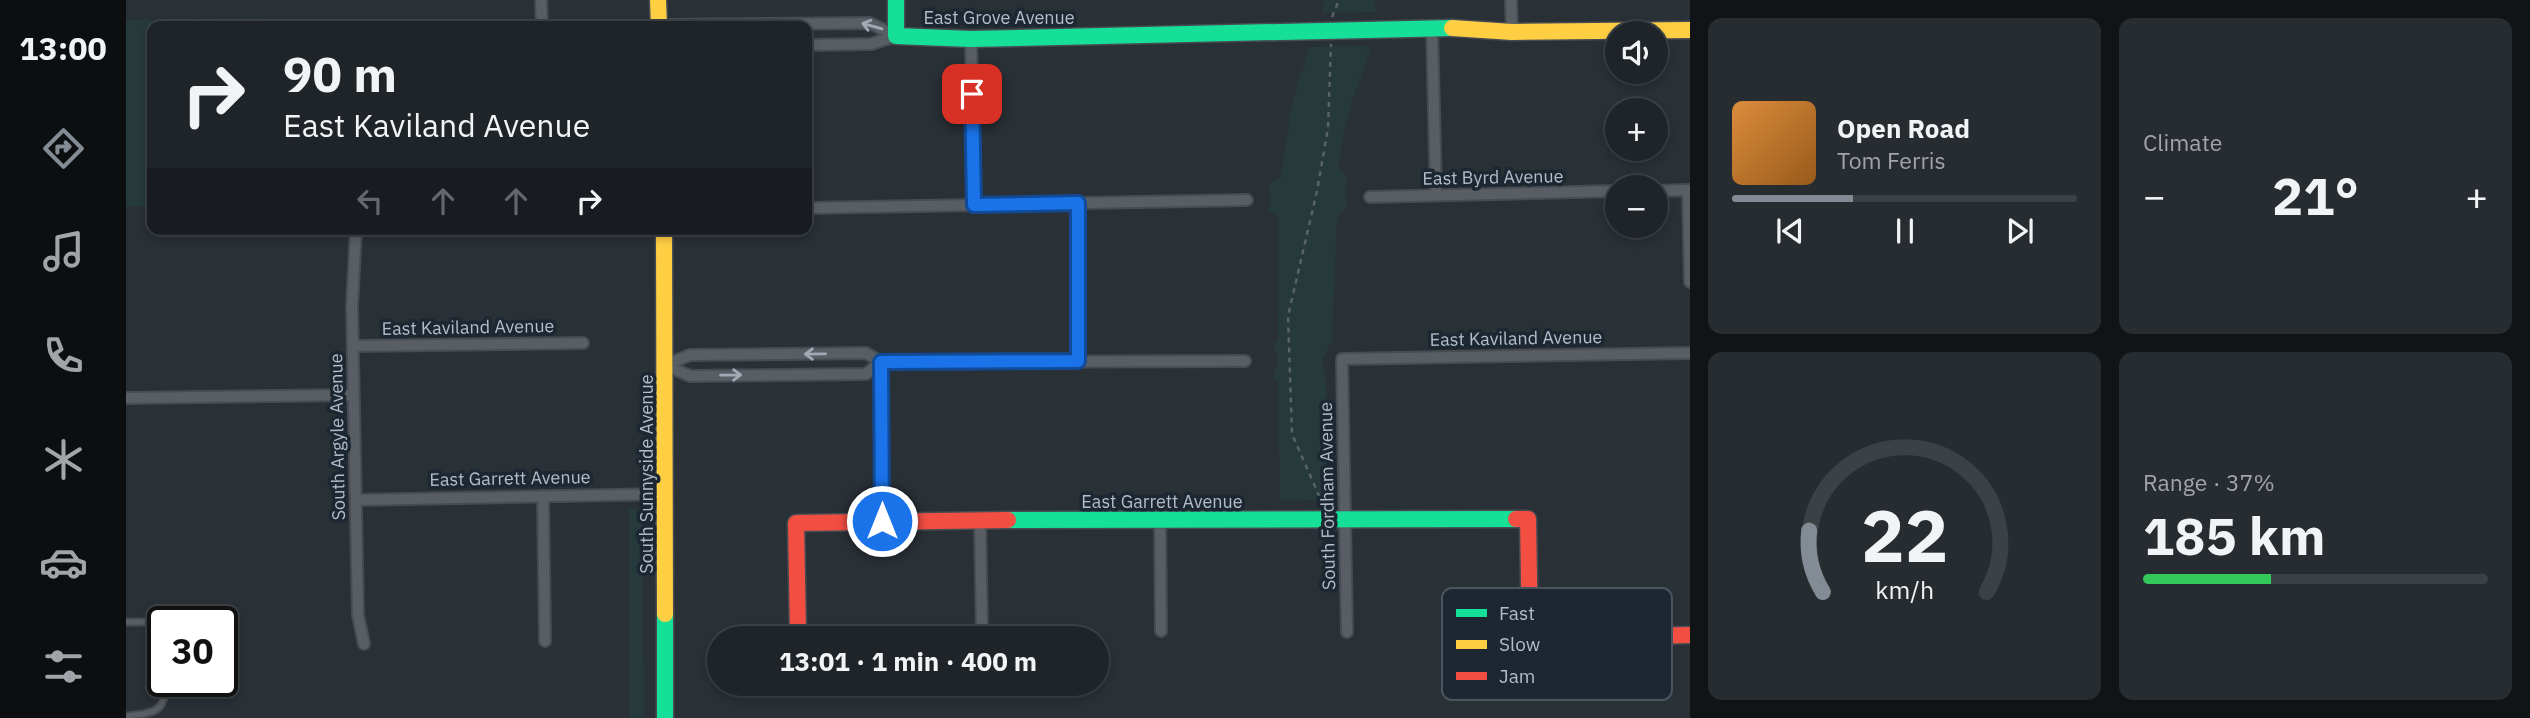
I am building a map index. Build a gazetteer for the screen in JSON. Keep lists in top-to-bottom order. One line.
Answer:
{"streets":{"street":["East Grove Avenue","East Byrd Avenue","East Kaviland Avenue","South Argyle Avenue","South Sunnyside Avenue","East Garrett Avenue","South Fordham Avenue"]},"crossings":[["East Kaviland Avenue","South Argyle Avenue"],["East Kaviland Avenue","South Fordham Avenue"],["South Argyle Avenue","East Garrett Avenue"],["South Sunnyside Avenue","East Garrett Avenue"],["East Garrett Avenue","South Fordham Avenue"]],"legend":["Fast","Slow","Jam"],"page":{"tabs":"13:00","tile":["Climate",["Range · 37%","185 km"]],"map_buttons":["+","−"],"turn":["90 m","East Kaviland Avenue"],"song":["Open Road","Tom Ferris"],"heat":["−","21°","+"],"limit":"30","trip":"13:01 · 1 min · 400 m","gauge":["22","km/h"]}}
